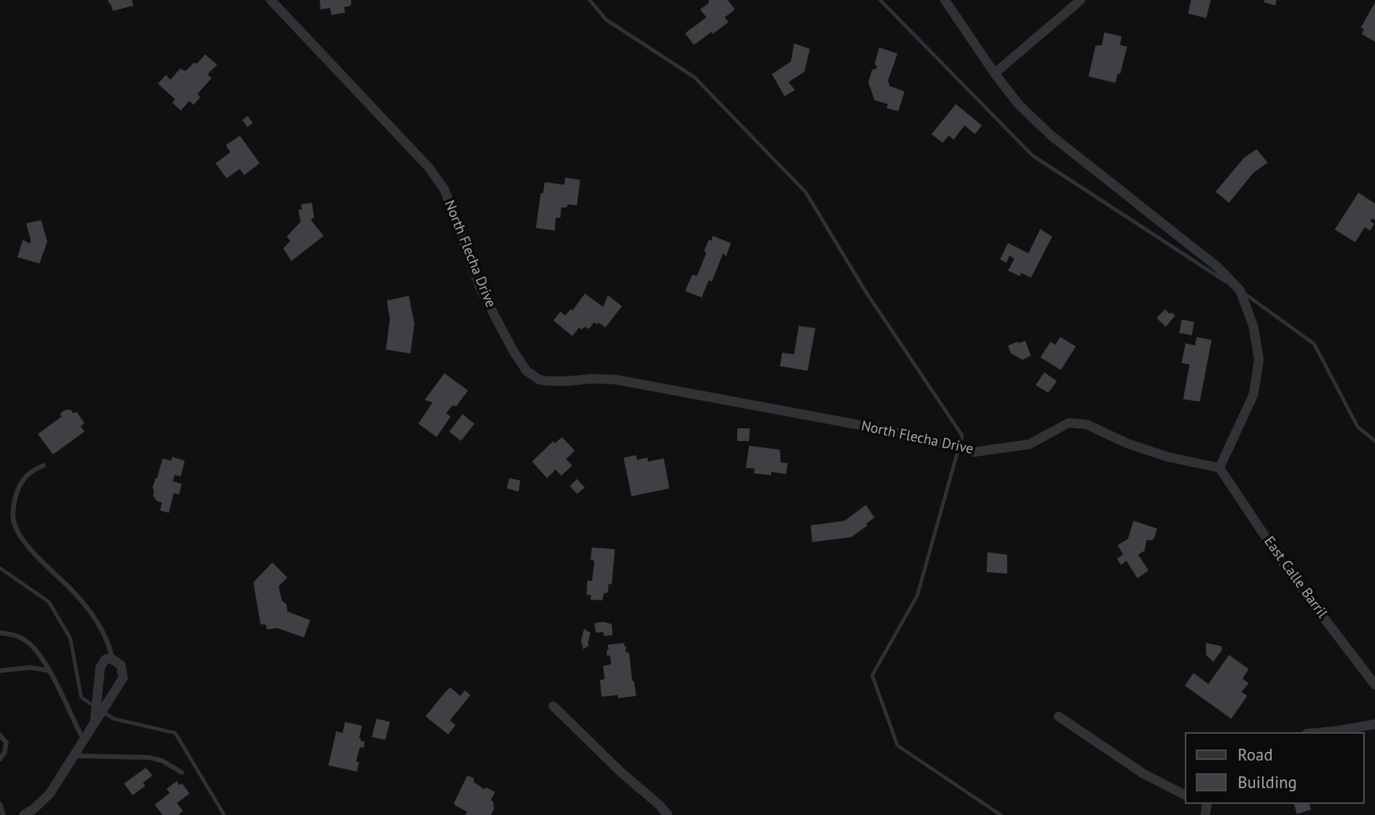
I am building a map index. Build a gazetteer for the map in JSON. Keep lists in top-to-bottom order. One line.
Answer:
{"streets":{"street":["North Flecha Drive","East Calle Barril"]},"crossings":[["North Flecha Drive","East Calle Barril"]],"legend":["Road","Building"]}
